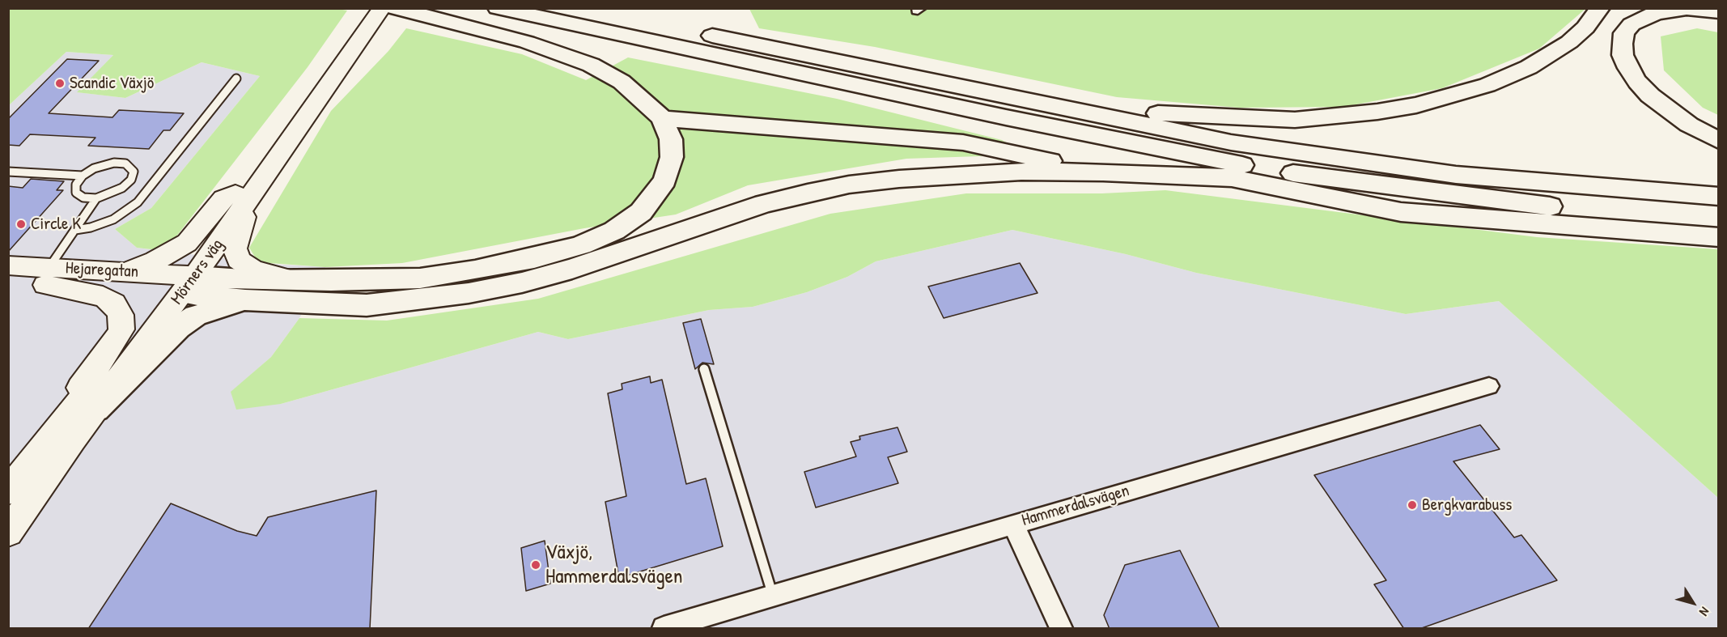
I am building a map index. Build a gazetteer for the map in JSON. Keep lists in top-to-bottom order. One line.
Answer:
{"streets":{"main road":["Hejaregatan","Mörners väg"],"street":["Hammerdalsvägen"]},"crossings":[["Hejaregatan","Mörners väg"]],"places":["Scandic Växjö","Circle K","Bergkvarabuss","Växjö, Hammerdalsvägen"],"north":"bottom right"}
